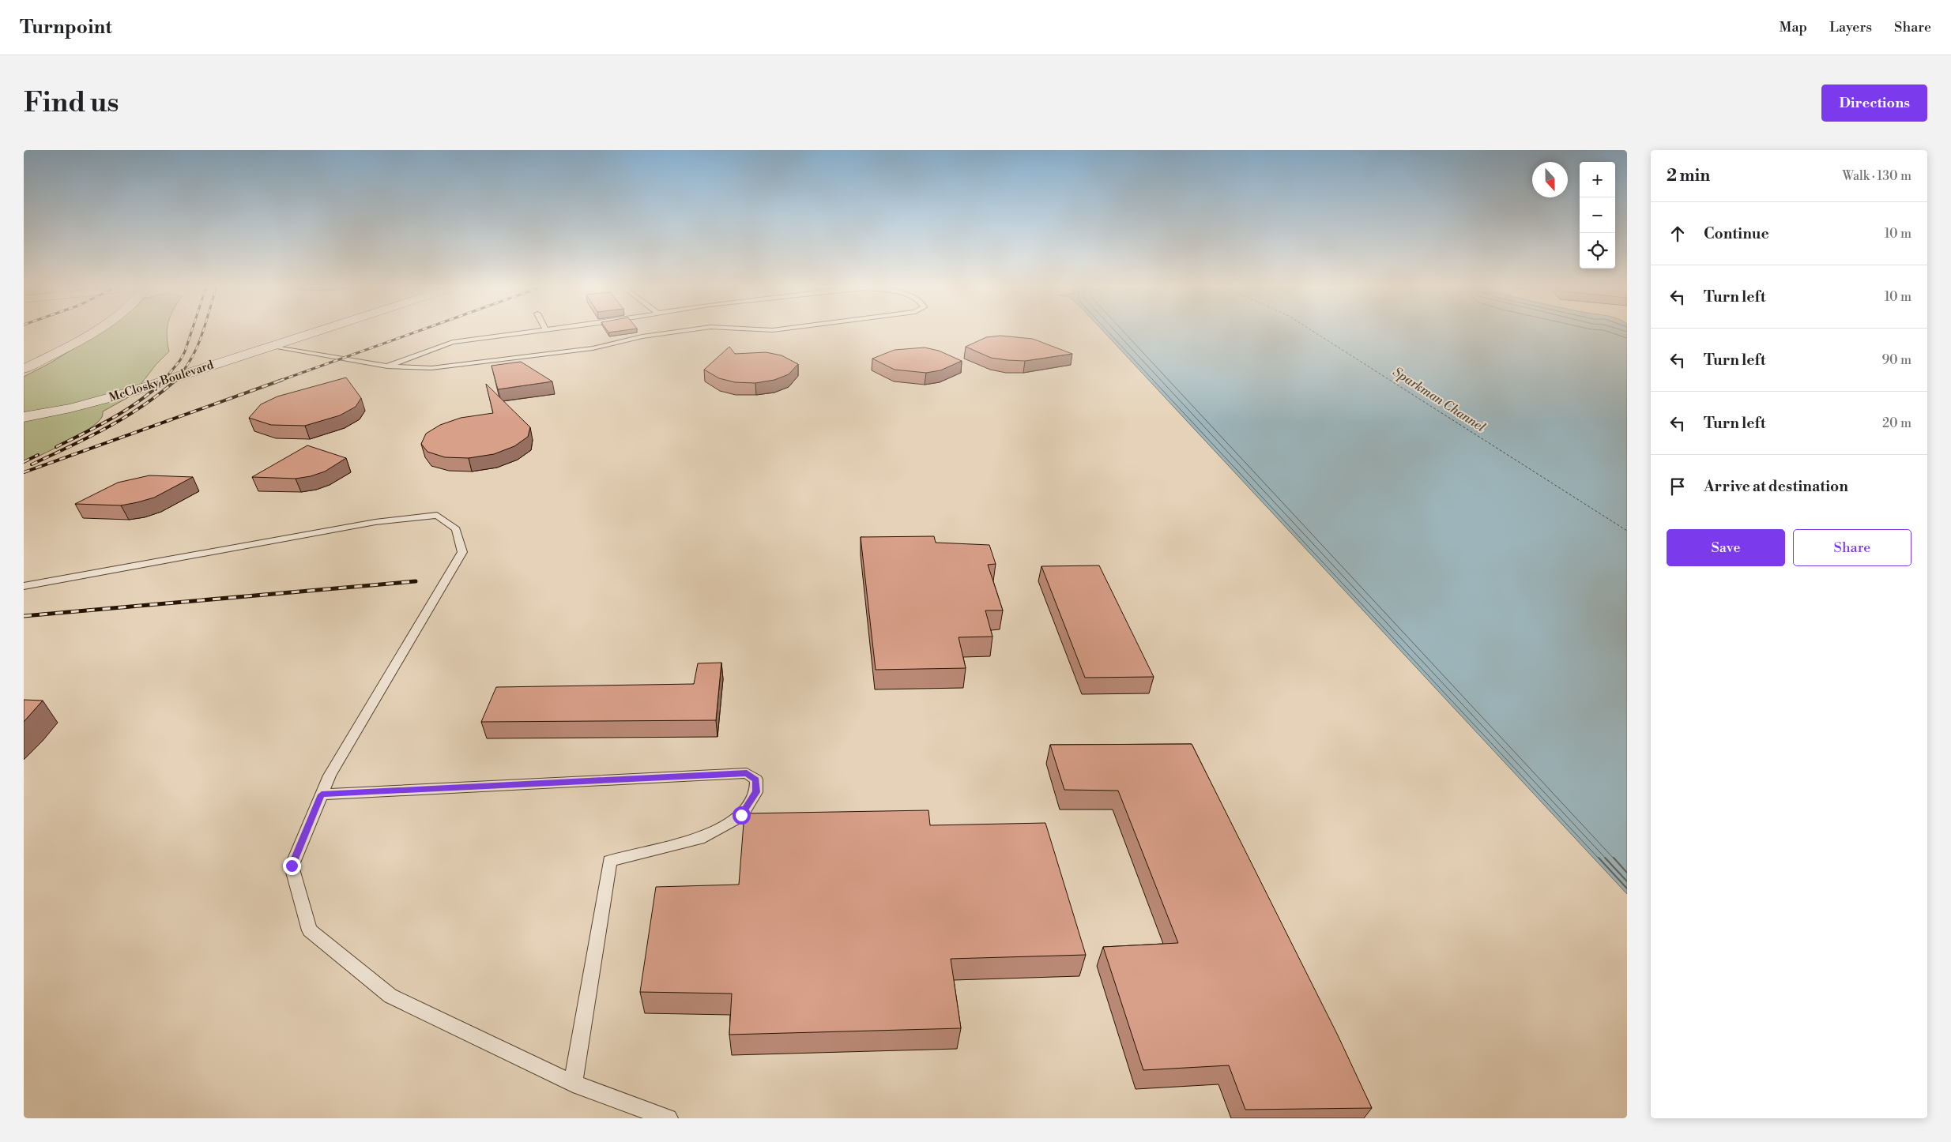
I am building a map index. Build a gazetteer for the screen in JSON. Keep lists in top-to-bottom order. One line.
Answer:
{"streets":{"street":["McClosky Boulevard"]},"water":["Sparkman Channel"],"north":"bottom","page":{"header":"Turnpoint","nav":["Map","Layers","Share"],"buttons":["Directions",["Save","Share"]],"title":"Find us","heading":["2 min","Walk · 130 m"],"map_buttons":["+","−"],"list":[["Continue","10 m"],["Turn left","10 m"],["Turn left","90 m"],["Turn left","20 m"],"Arrive at destination"]}}
